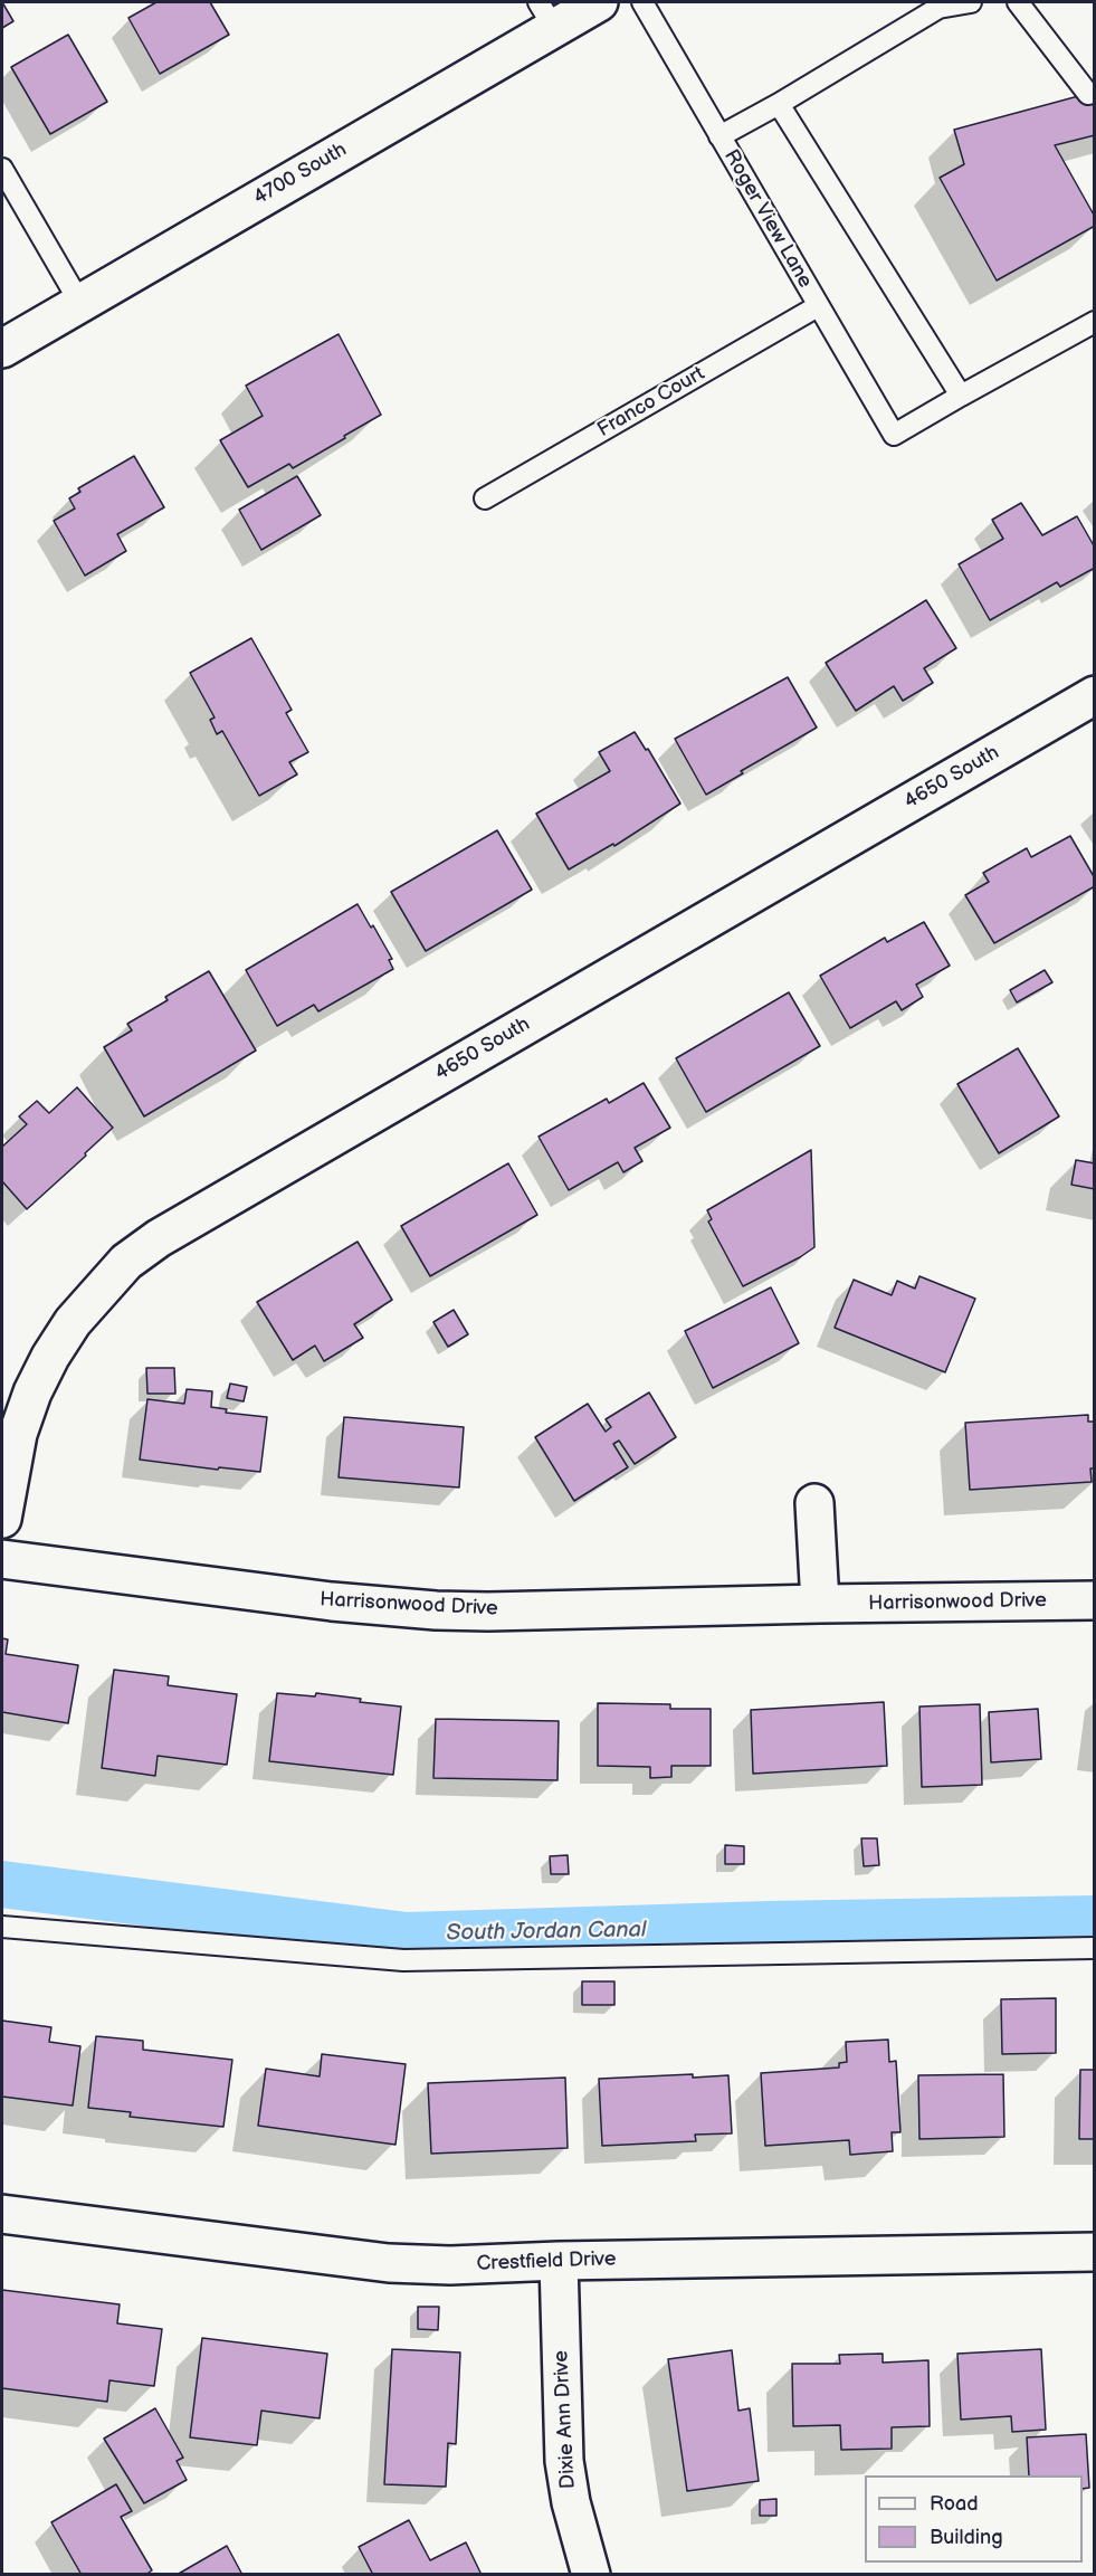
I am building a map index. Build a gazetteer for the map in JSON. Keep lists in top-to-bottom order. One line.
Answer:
{"streets":{"street":["4700 South","4650 South","Harrisonwood Drive","Crestfield Drive","Dixie Ann Drive"],"lane":["Roger View Lane","Franco Court"]},"crossings":[["Roger View Lane","Franco Court"],["Crestfield Drive","Dixie Ann Drive"]],"water":["South Jordan Canal"],"legend":["Road","Building"]}
